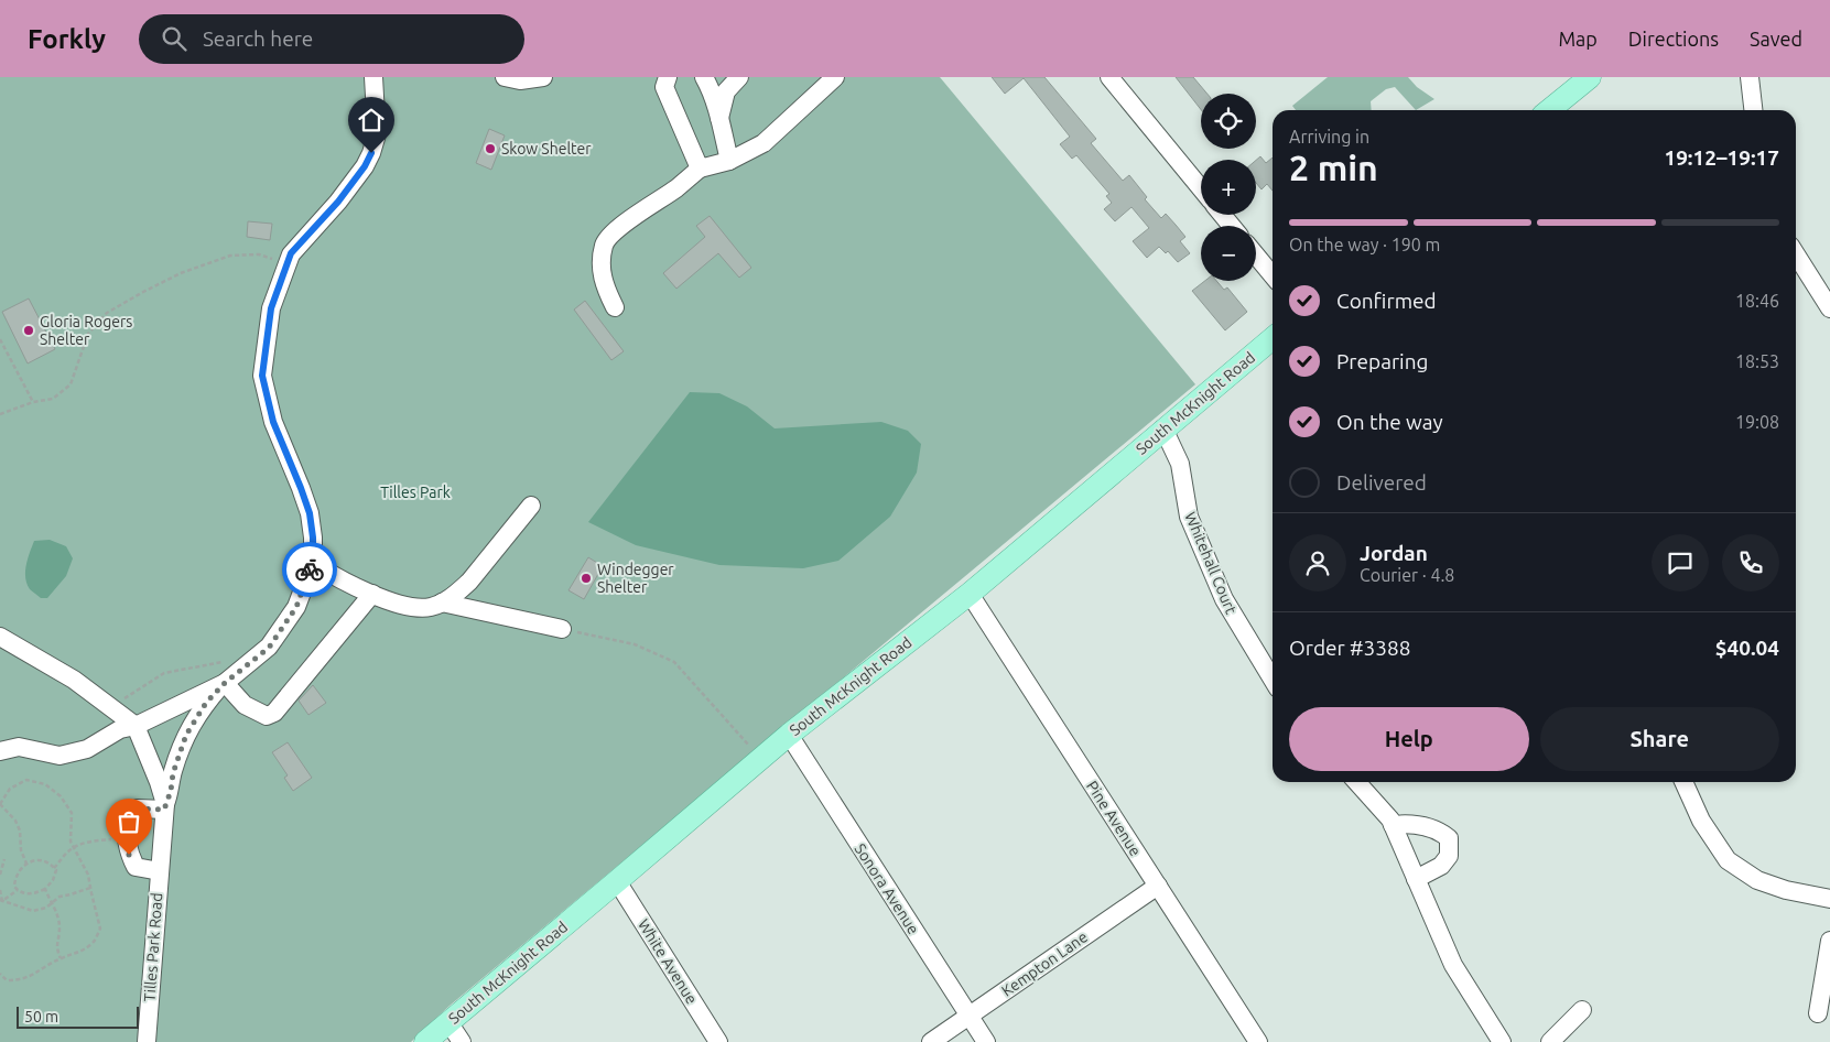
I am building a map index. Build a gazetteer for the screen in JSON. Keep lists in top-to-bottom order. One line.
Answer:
{"streets":{"main road":["South McKnight Road"],"street":["Whitehall Court","Pine Avenue","Sonora Avenue","Tilles Park Road","White Avenue","Kempton Lane"]},"crossings":[["South McKnight Road","Whitehall Court"],["South McKnight Road","Pine Avenue"],["South McKnight Road","Sonora Avenue"],["South McKnight Road","White Avenue"],["Pine Avenue","Kempton Lane"],["Sonora Avenue","Kempton Lane"]],"parks":["Tilles Park"],"places":["Skow Shelter","Gloria Rogers Shelter","Windegger Shelter"],"scale_bar":"50 m","page":{"header":"Forkly","search":"Search here","nav":["Map","Directions","Saved"],"map_buttons":["+","−"],"heading":["2 min","Arriving in","19:12–19:17"],"panel":["Jordan","Courier · 4.8","Order #3388","$40.04"],"bar":"On the way · 190 m","list":[["Confirmed","18:46"],["Preparing","18:53"],["On the way","19:08"],"Delivered"],"buttons":["Help","Share"],"scale":"50 m"}}
